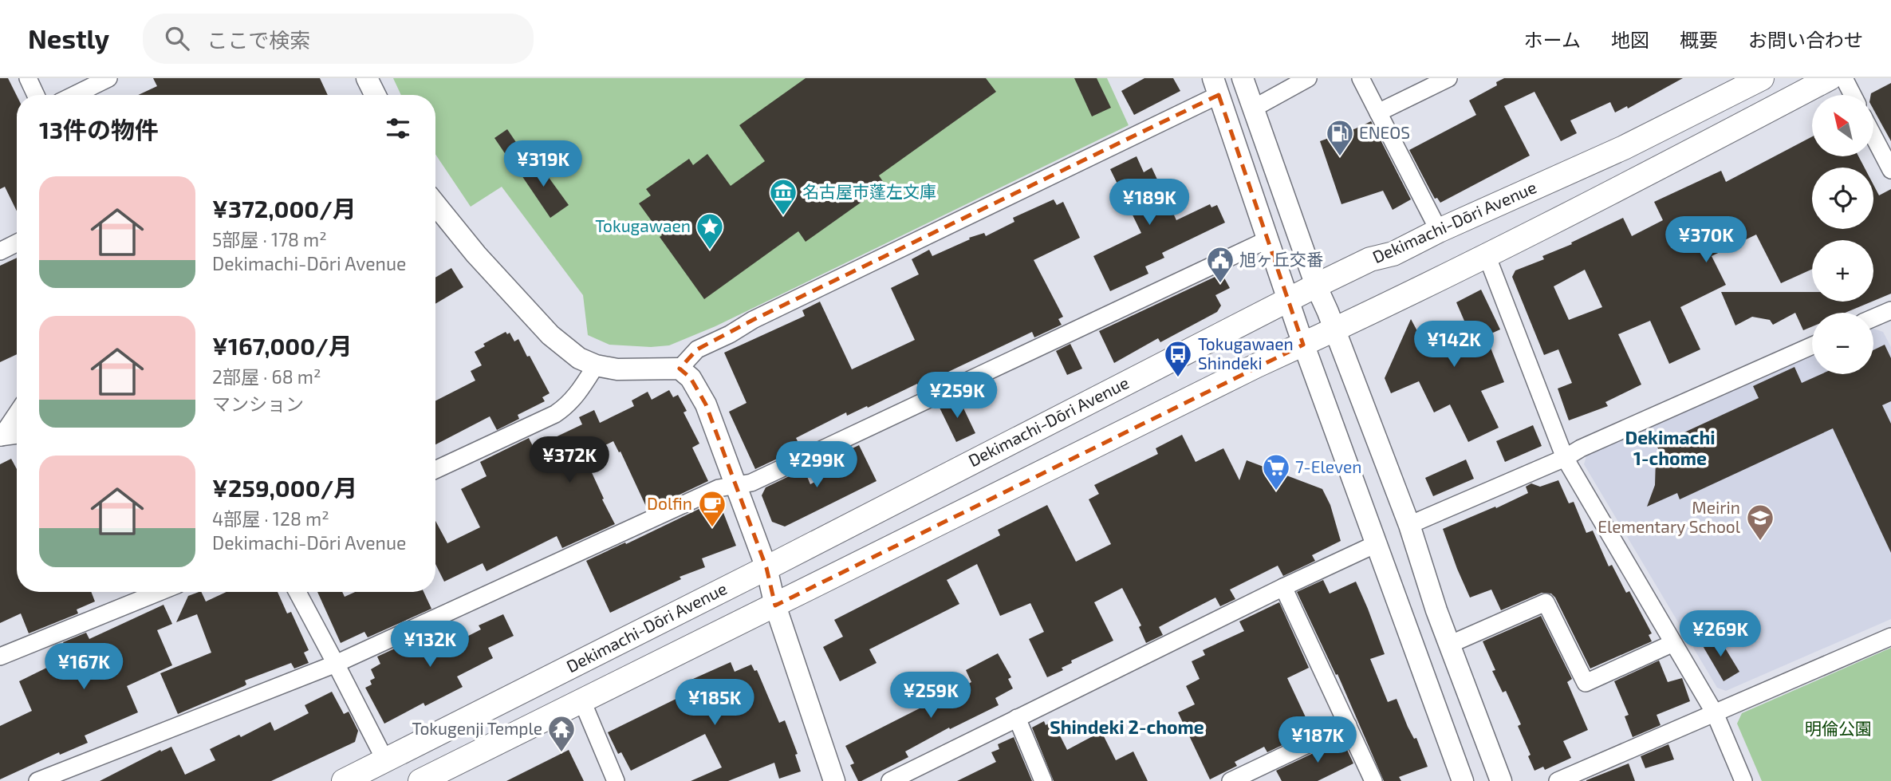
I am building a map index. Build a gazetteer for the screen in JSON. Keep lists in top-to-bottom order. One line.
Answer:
{"streets":{"main road":["Dekimachi-Dōri Avenue"]},"districts":["Dekimachi 1-chome","Shindeki 2-chome"],"parks":["明倫公園"],"places":{"fuel station":["ENEOS"],"museum":["名古屋市蓬左文庫"],"place":["Tokugawaen"],"public building":["旭ヶ丘交番"],"bus stop":["Tokugawaen Shindeki"],"supermarket":["7-Eleven"],"cafe":["Dolfin"],"school or university":["Meirin Elementary School"],"temple":["Tokugenji Temple"]},"north":"top left","page":{"header":"Nestly","search":"ここで検索","nav":["ホーム","地図","概要","お問い合わせ"],"map_buttons":["+","−"],"heading":"13件の物件","price":["¥319K","¥189K","¥370K","¥142K","¥259K","¥372K","¥299K","¥269K","¥132K","¥167K","¥259K","¥185K","¥187K"],"list":[{"name":"¥372,000/月","note":"5部屋 · 178 m² · Dekimachi-Dōri Avenue"},{"name":"¥167,000/月","note":"2部屋 · 68 m² · マンション"},{"name":"¥259,000/月","note":"4部屋 · 128 m² · Dekimachi-Dōri Avenue"}]}}
